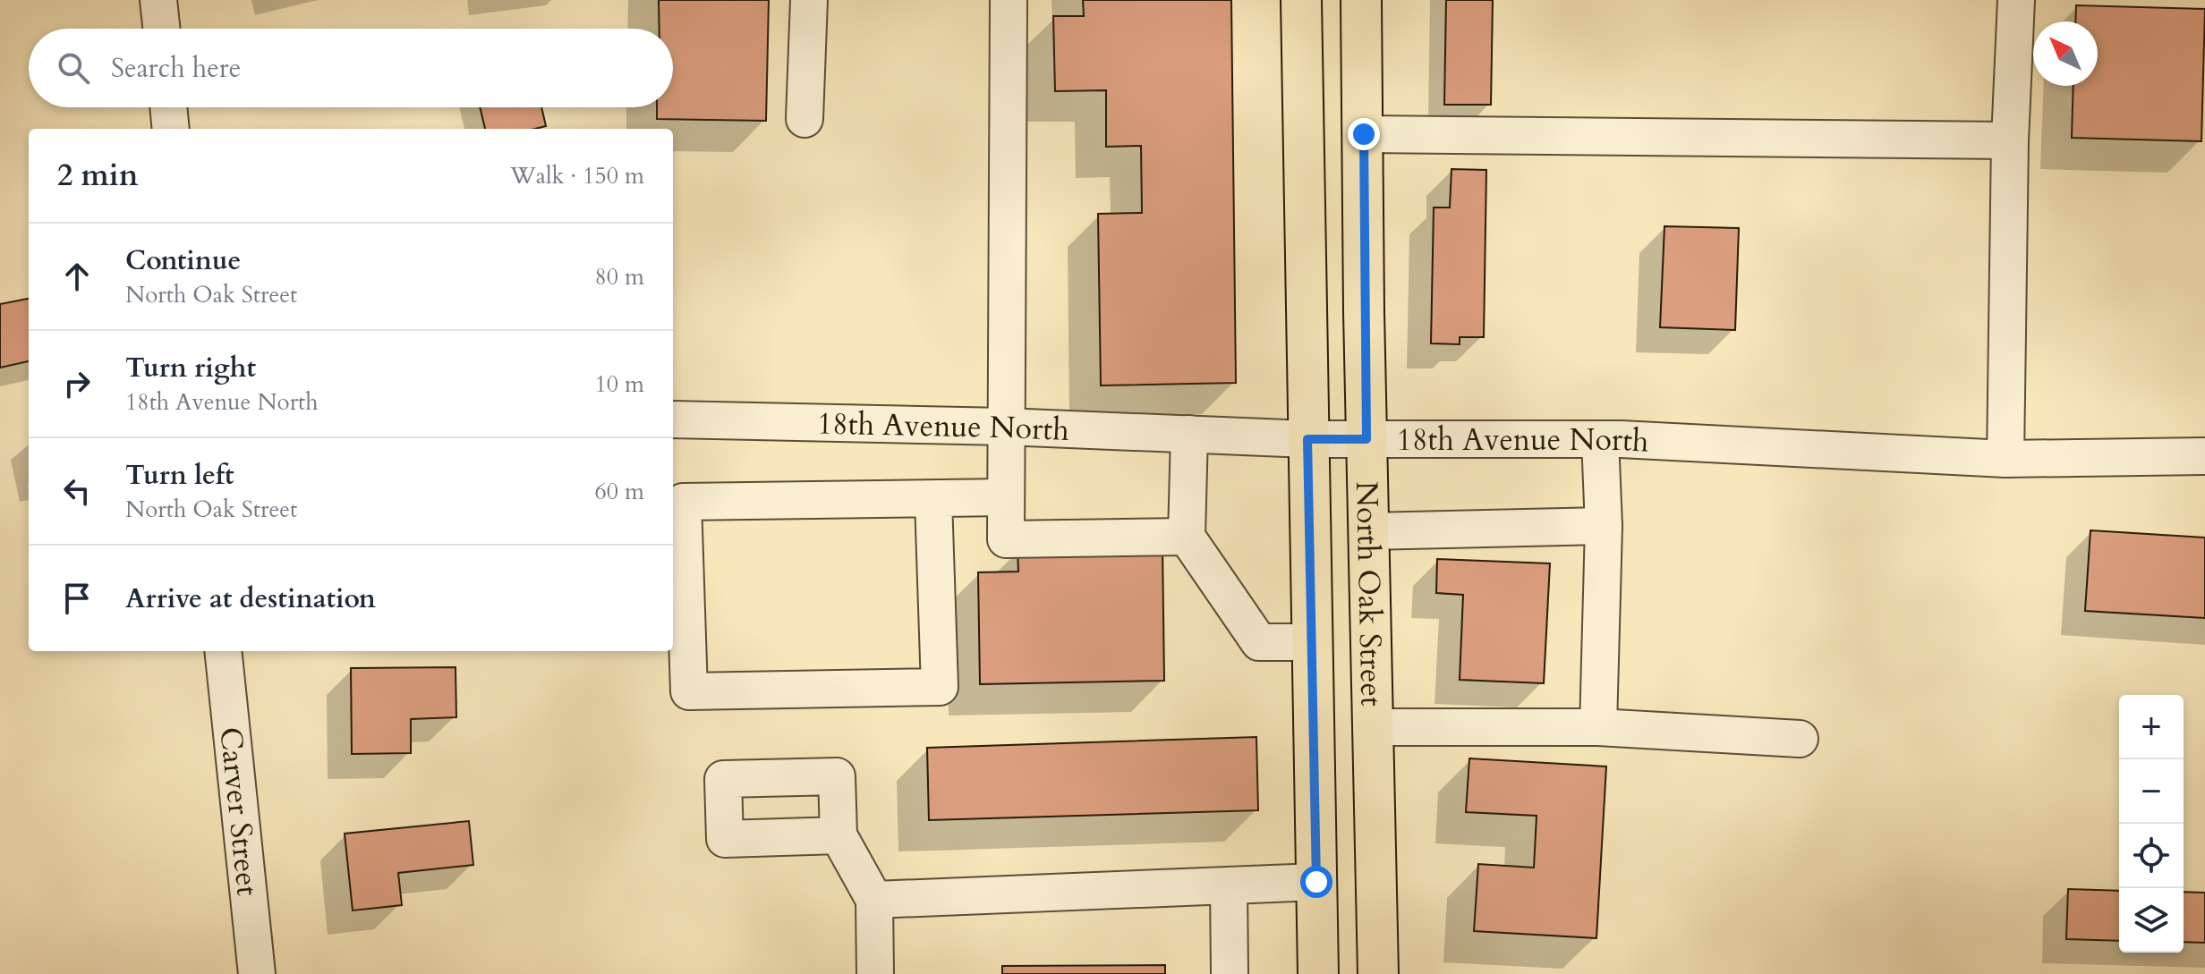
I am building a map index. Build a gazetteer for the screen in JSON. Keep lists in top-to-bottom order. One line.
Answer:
{"streets":{"main road":["North Oak Street"],"street":["18th Avenue North","Carver Street"]},"crossings":[["18th Avenue North","North Oak Street"]],"north":"top left","page":{"search":"Search here","heading":["2 min","Walk · 150 m"],"list":[["Continue","North Oak Street","80 m"],["Turn right","18th Avenue North","10 m"],["Turn left","North Oak Street","60 m"],"Arrive at destination"],"map_buttons":["+","−"]}}
